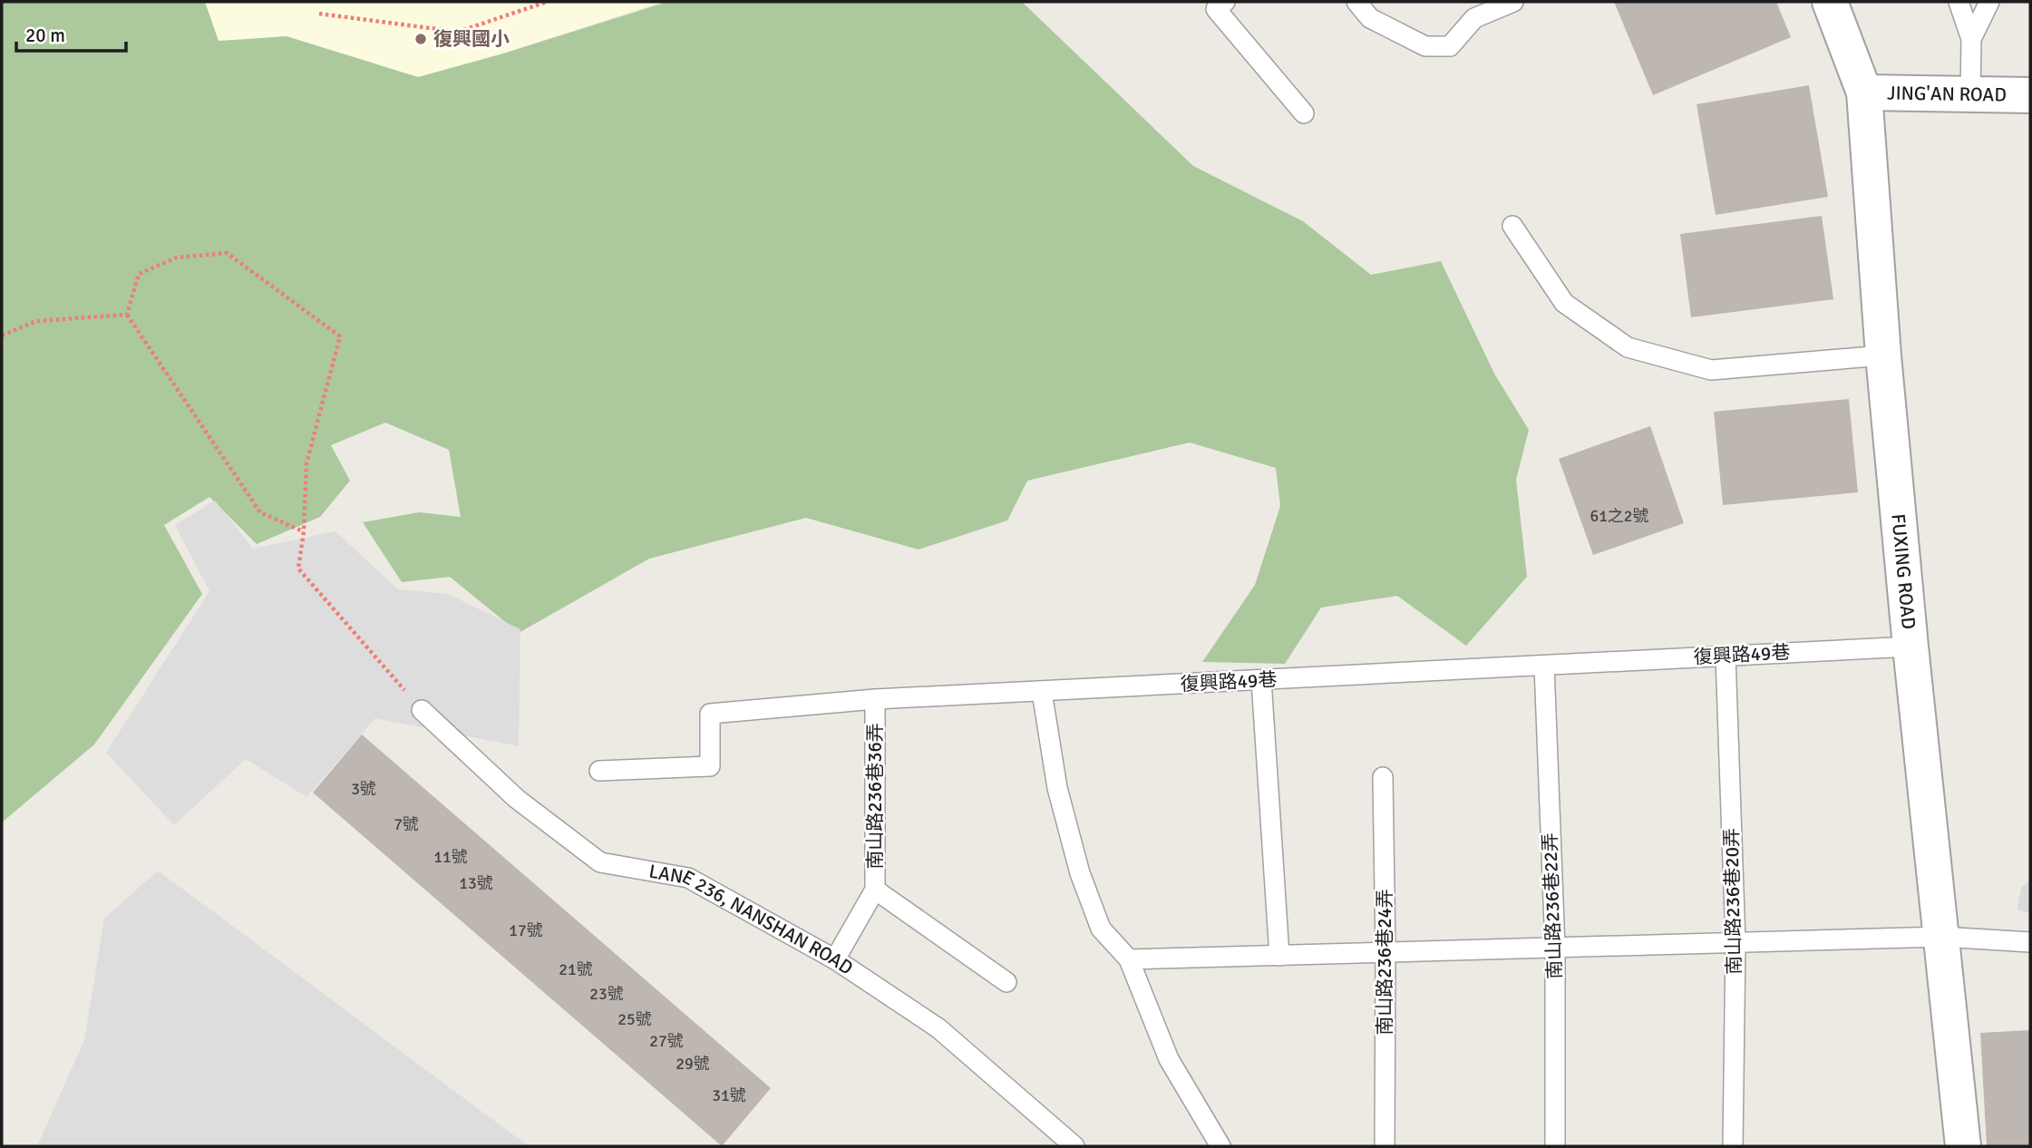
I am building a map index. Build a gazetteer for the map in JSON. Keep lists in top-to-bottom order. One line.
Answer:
{"streets":{"street":["JING'AN ROAD","FUXING ROAD"],"lane":["復興路49巷","南山路236巷36弄","南山路236巷20弄","南山路236巷22弄","LANE 236, NANSHAN ROAD","南山路236巷24弄"]},"crossings":[["JING'AN ROAD","FUXING ROAD"],["FUXING ROAD","復興路49巷"],["復興路49巷","南山路236巷36弄"],["復興路49巷","南山路236巷20弄"],["復興路49巷","南山路236巷22弄"],["南山路236巷36弄","LANE 236, NANSHAN ROAD"]],"places":["復興國小"],"house_numbers":["61之2號","3號","7號","11號","13號","17號","21號","23號","25號","27號","29號","31號"],"scale_bar":"20 m"}
